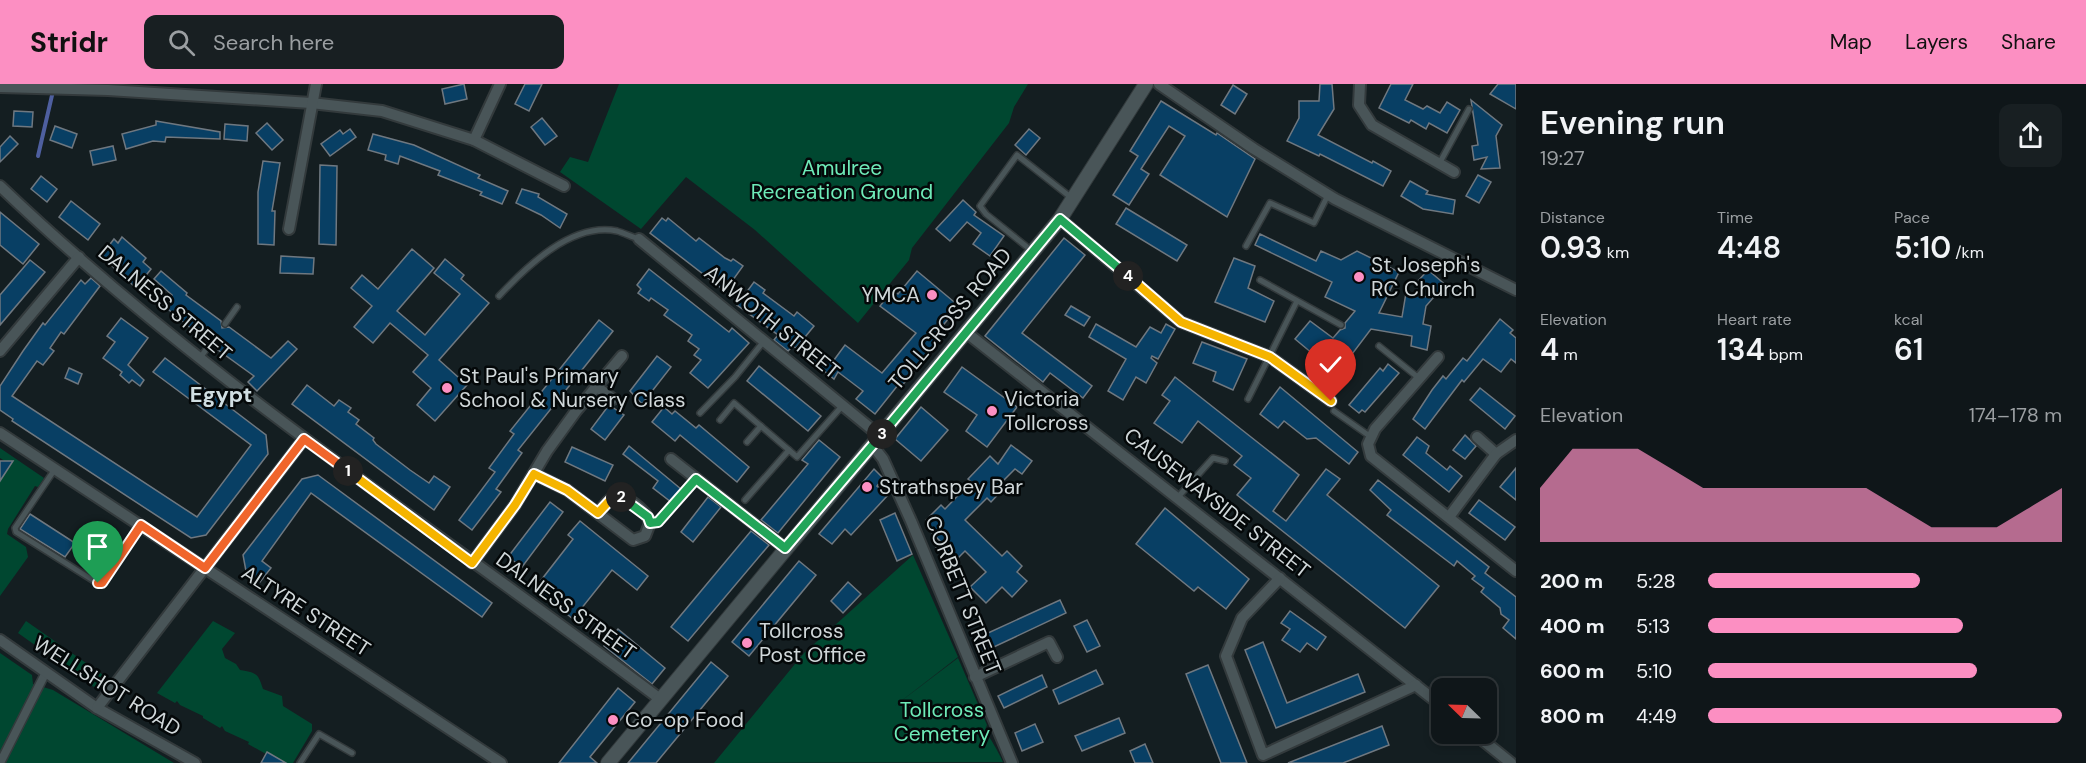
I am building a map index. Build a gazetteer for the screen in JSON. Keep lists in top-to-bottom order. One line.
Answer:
{"streets":{"street":["DALNESS STREET","TOLLCROSS ROAD","ANWOTH STREET","CAUSEWAYSIDE STREET","CORBETT STREET","ALTYRE STREET","WELLSHOT ROAD"]},"crossings":[["DALNESS STREET","TOLLCROSS ROAD"],["TOLLCROSS ROAD","ANWOTH STREET"],["TOLLCROSS ROAD","CAUSEWAYSIDE STREET"],["TOLLCROSS ROAD","CORBETT STREET"],["ANWOTH STREET","CORBETT STREET"]],"districts":["Egypt"],"parks":["Amulree Recreation Ground","Tollcross Cemetery"],"places":["St Joseph's RC Church","YMCA","St Paul's Primary School & Nursery Class","Victoria Tollcross","Strathspey Bar","Tollcross Post Office","Co-op Food"],"north":"top left","page":{"header":"Stridr","search":"Search here","nav":["Map","Layers","Share"],"heading":["Evening run","19:27"],"stats":[["Distance","0.93 km"],["Time","4:48"],["Pace","5:10 /km"],["Elevation","4 m"],["Heart rate","134 bpm"],["kcal","61"]],"pins":["4","3","1","2"],"chart":["Elevation","174–178 m"],"list":[{"name":"200 m","note":"5:28"},{"name":"400 m","note":"5:13"},{"name":"600 m","note":"5:10"},{"name":"800 m","note":"4:49"}]}}
